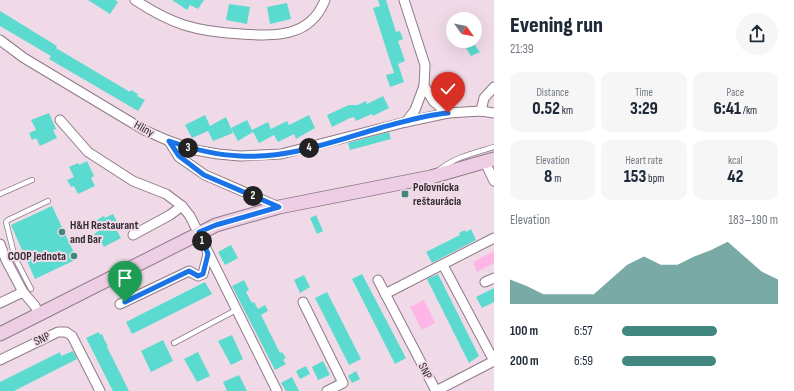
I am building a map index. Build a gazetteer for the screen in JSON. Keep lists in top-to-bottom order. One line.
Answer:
{"streets":{"street":["Hliny","SNP"]},"places":{"transit":["Poľovnícka reštaurácia"],"other":["H&H Restaurant and Bar","COOP Jednota"]},"north":"bottom right","page":{"heading":["Evening run","21:39"],"stats":[["Distance","0.52 km"],["Time","3:29"],["Pace","6:41 /km"],["Elevation","8 m"],["Heart rate","153 bpm"],["kcal","42"]],"pins":["3","4","2","1"],"chart":["Elevation","183–190 m"],"list":[{"name":"100 m","note":"6:57"},{"name":"200 m","note":"6:59"}]}}
